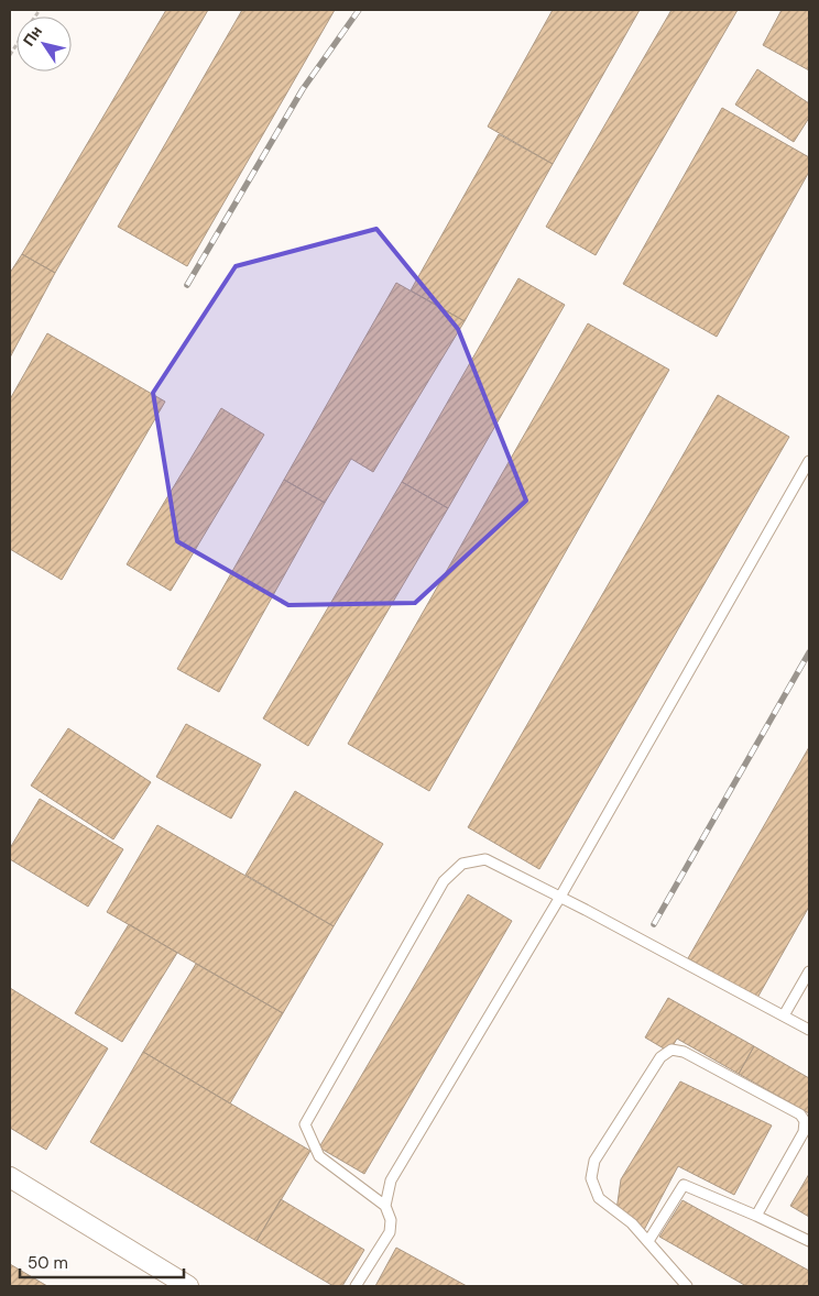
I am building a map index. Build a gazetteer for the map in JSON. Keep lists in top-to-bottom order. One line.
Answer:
{"scale_bar":"50 m","north":"top left"}
